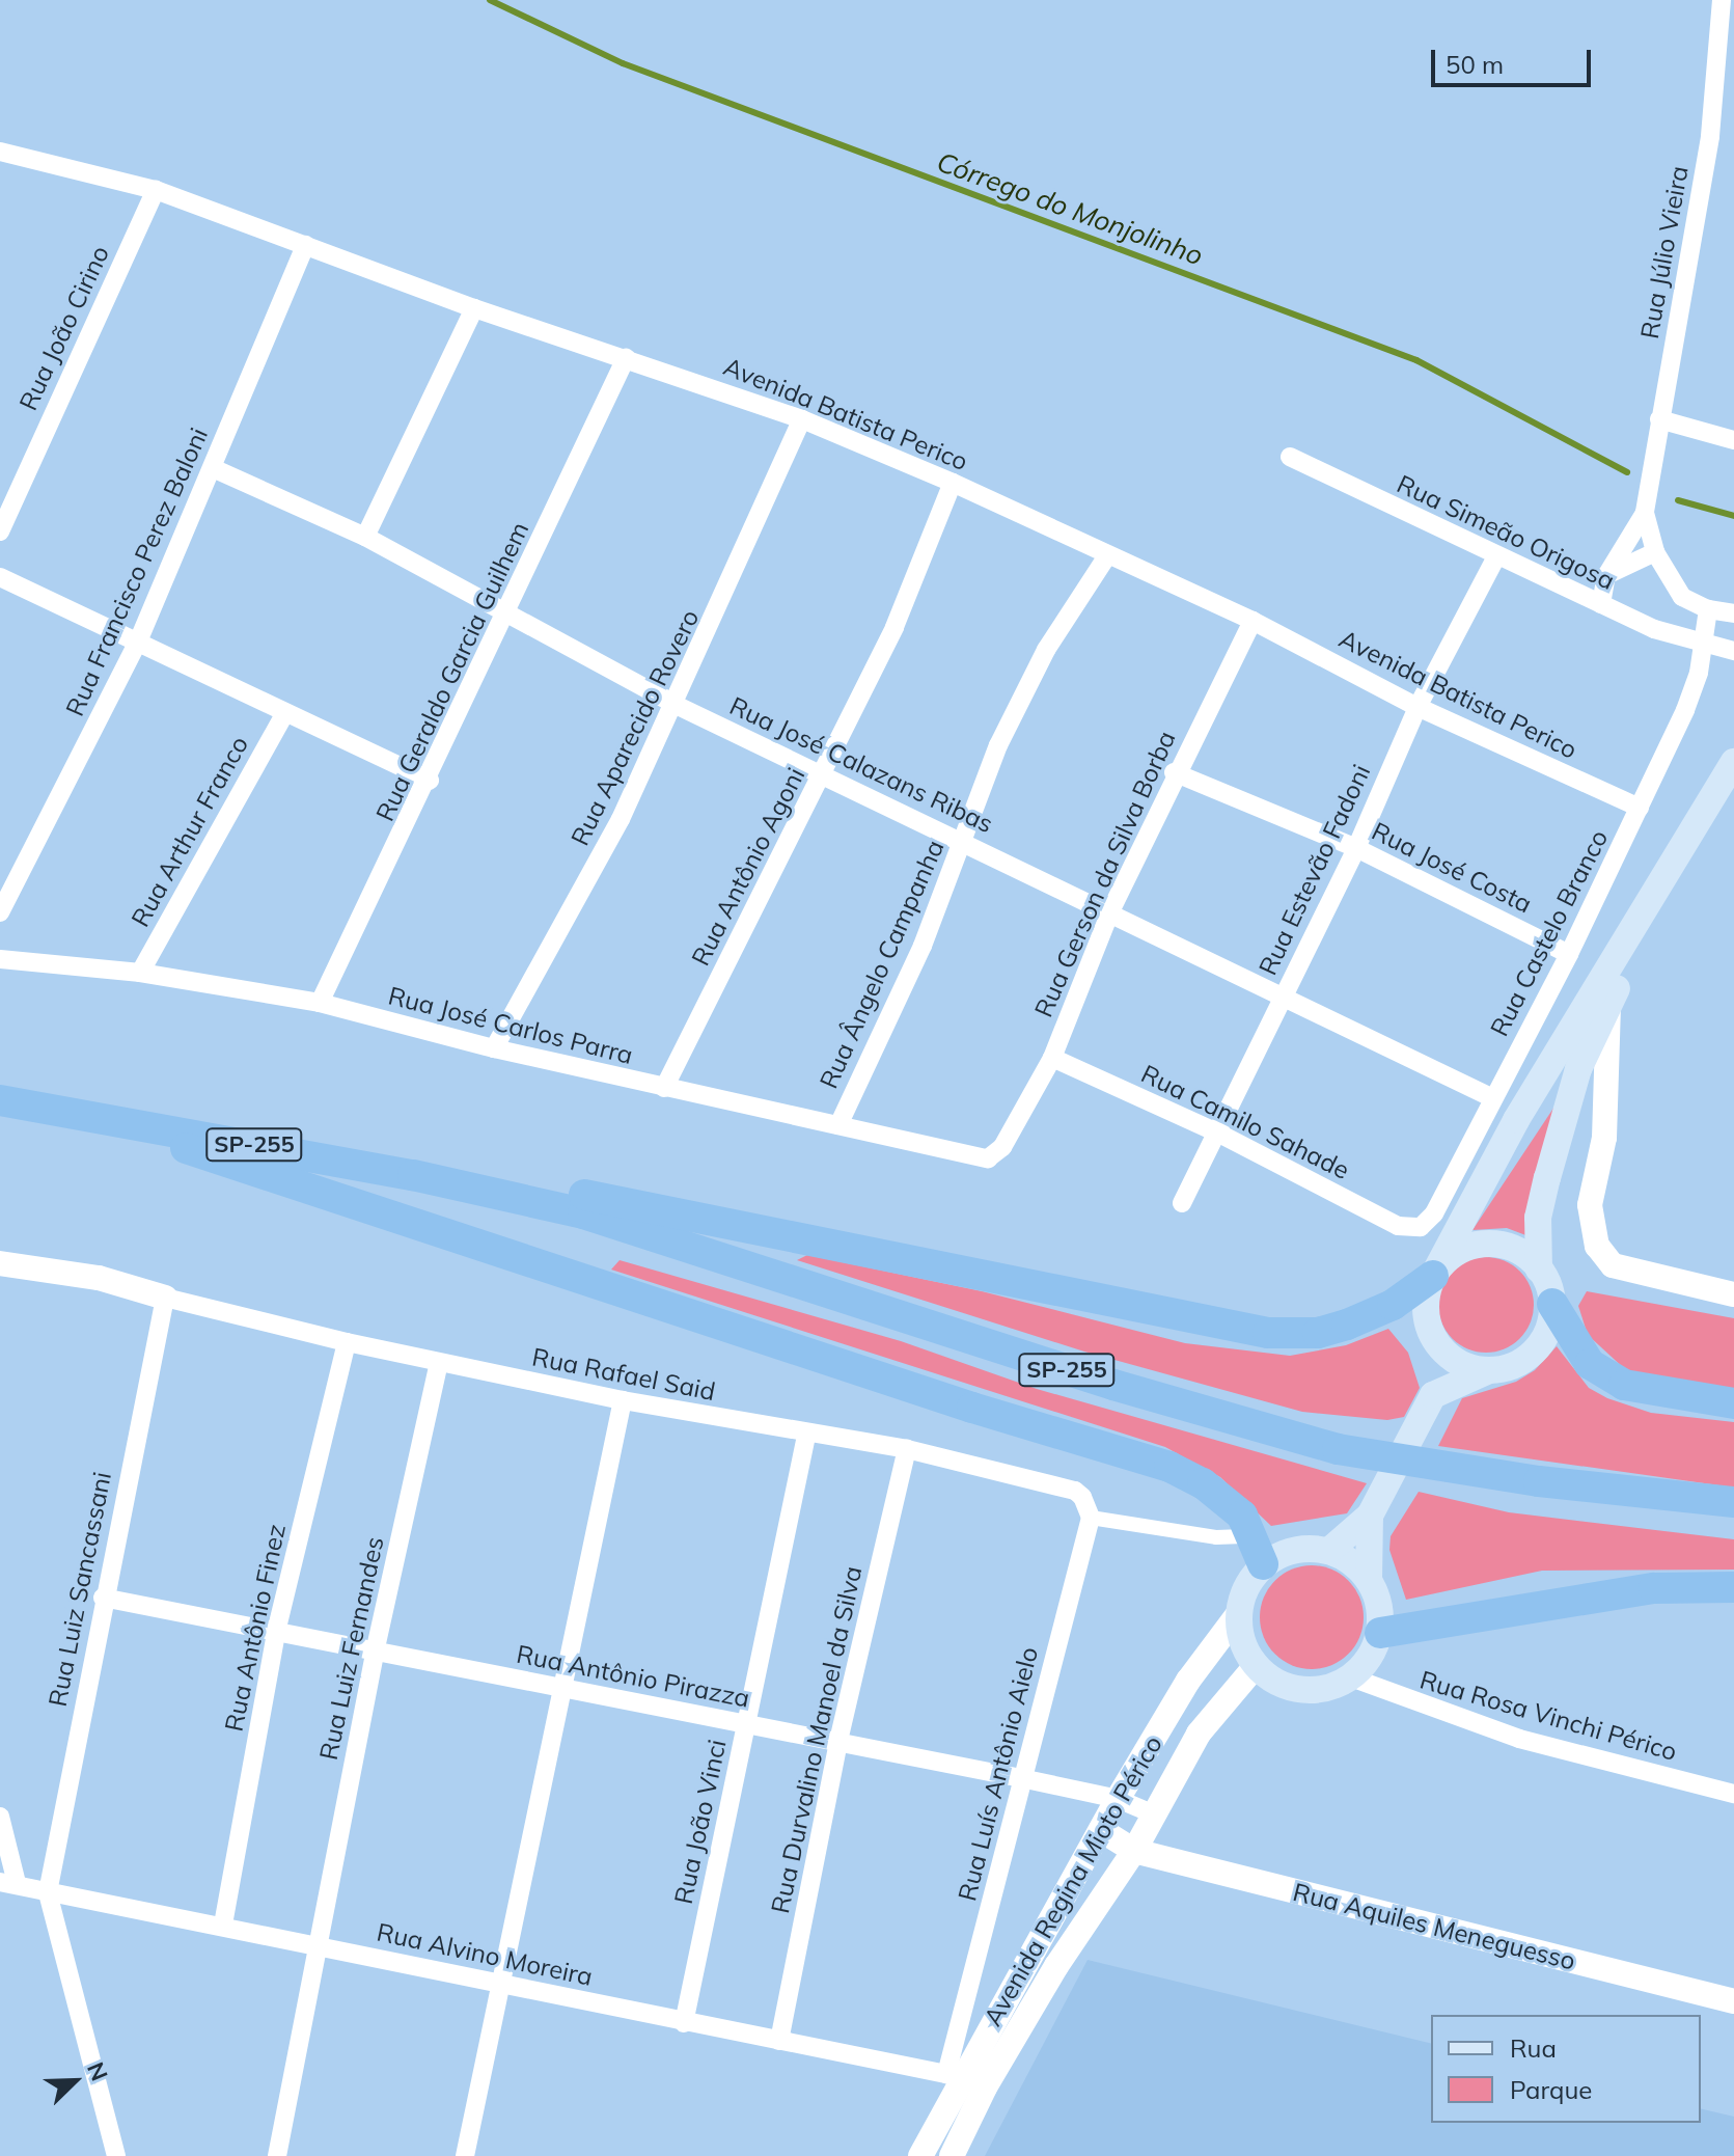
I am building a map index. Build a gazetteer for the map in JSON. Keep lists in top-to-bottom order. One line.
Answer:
{"streets":{"highway":["SP-255"],"street":["Rua Júlio Vieira","Rua João Cirino","Avenida Batista Perico","Rua Simeão Origosa","Rua Francisco Perez Baloni","Rua Geraldo Garcia Guilhem","Rua Aparecido Rovero","Rua José Calazans Ribas","Rua Arthur Franco","Rua Antônio Agoni","Rua José Costa","Rua Estevão Fadoni","Rua Gerson da Silva Borba","Rua Castelo Branco","Rua Ângelo Campanha","Rua José Carlos Parra","Rua Camilo Sahade","Rua Rafael Said","Rua Luiz Sancassani","Rua Antônio Finez","Rua Luiz Fernandes","Rua Antônio Pirazza","Rua Rosa Vinchi Périco","Rua Durvalino Manoel da Silva","Rua Luís Antônio Aielo","Rua João Vinci","Avenida Regina Mioto Périco","Rua Aquiles Meneguesso","Rua Alvino Moreira"]},"crossings":[["Rua João Cirino","Avenida Batista Perico"],["Avenida Batista Perico","Rua Francisco Perez Baloni"],["Avenida Batista Perico","Rua Geraldo Garcia Guilhem"],["Avenida Batista Perico","Rua Aparecido Rovero"],["Avenida Batista Perico","Rua Antônio Agoni"],["Avenida Batista Perico","Rua Estevão Fadoni"],["Avenida Batista Perico","Rua Gerson da Silva Borba"],["Avenida Batista Perico","Rua Castelo Branco"],["Avenida Batista Perico","Rua Ângelo Campanha"],["Rua Simeão Origosa","Rua Estevão Fadoni"],["Rua Simeão Origosa","Rua Castelo Branco"],["Rua Francisco Perez Baloni","Rua José Calazans Ribas"],["Rua Geraldo Garcia Guilhem","Rua José Calazans Ribas"],["Rua Geraldo Garcia Guilhem","Rua José Carlos Parra"],["Rua Aparecido Rovero","Rua José Calazans Ribas"],["Rua Aparecido Rovero","Rua José Carlos Parra"],["Rua José Calazans Ribas","Rua Antônio Agoni"],["Rua José Calazans Ribas","Rua Estevão Fadoni"],["Rua José Calazans Ribas","Rua Gerson da Silva Borba"],["Rua José Calazans Ribas","Rua Castelo Branco"],["Rua José Calazans Ribas","Rua Ângelo Campanha"],["Rua Arthur Franco","Rua José Carlos Parra"],["Rua Antônio Agoni","Rua José Carlos Parra"],["Rua José Costa","Rua Estevão Fadoni"],["Rua José Costa","Rua Gerson da Silva Borba"],["Rua José Costa","Rua Castelo Branco"],["Rua Estevão Fadoni","Rua Camilo Sahade"],["Rua Gerson da Silva Borba","Rua José Carlos Parra"],["Rua Gerson da Silva Borba","Rua Camilo Sahade"],["Rua Castelo Branco","Rua Camilo Sahade"],["Rua Ângelo Campanha","Rua José Carlos Parra"],["SP-255","Rua Rosa Vinchi Périco"],["SP-255","Avenida Regina Mioto Périco"],["Rua Rafael Said","Rua Luiz Sancassani"],["Rua Rafael Said","Rua Antônio Finez"],["Rua Rafael Said","Rua Luiz Fernandes"],["Rua Rafael Said","Rua Durvalino Manoel da Silva"],["Rua Rafael Said","Rua Luís Antônio Aielo"],["Rua Rafael Said","Rua João Vinci"],["Rua Luiz Sancassani","Rua Antônio Pirazza"],["Rua Luiz Sancassani","Rua Alvino Moreira"],["Rua Antônio Finez","Rua Antônio Pirazza"],["Rua Antônio Finez","Rua Alvino Moreira"],["Rua Luiz Fernandes","Rua Antônio Pirazza"],["Rua Luiz Fernandes","Rua Alvino Moreira"],["Rua Antônio Pirazza","Rua Durvalino Manoel da Silva"],["Rua Antônio Pirazza","Rua Luís Antônio Aielo"],["Rua Antônio Pirazza","Rua João Vinci"],["Rua Antônio Pirazza","Avenida Regina Mioto Périco"],["Rua Rosa Vinchi Périco","Avenida Regina Mioto Périco"],["Rua Durvalino Manoel da Silva","Rua Alvino Moreira"],["Rua Luís Antônio Aielo","Avenida Regina Mioto Périco"],["Rua Luís Antônio Aielo","Rua Alvino Moreira"],["Rua João Vinci","Rua Alvino Moreira"],["Avenida Regina Mioto Périco","Rua Aquiles Meneguesso"],["Avenida Regina Mioto Périco","Rua Alvino Moreira"]],"water":["Córrego do Monjolinho"],"legend":["Rua","Parque"],"scale_bar":"50 m","north":"top right"}
